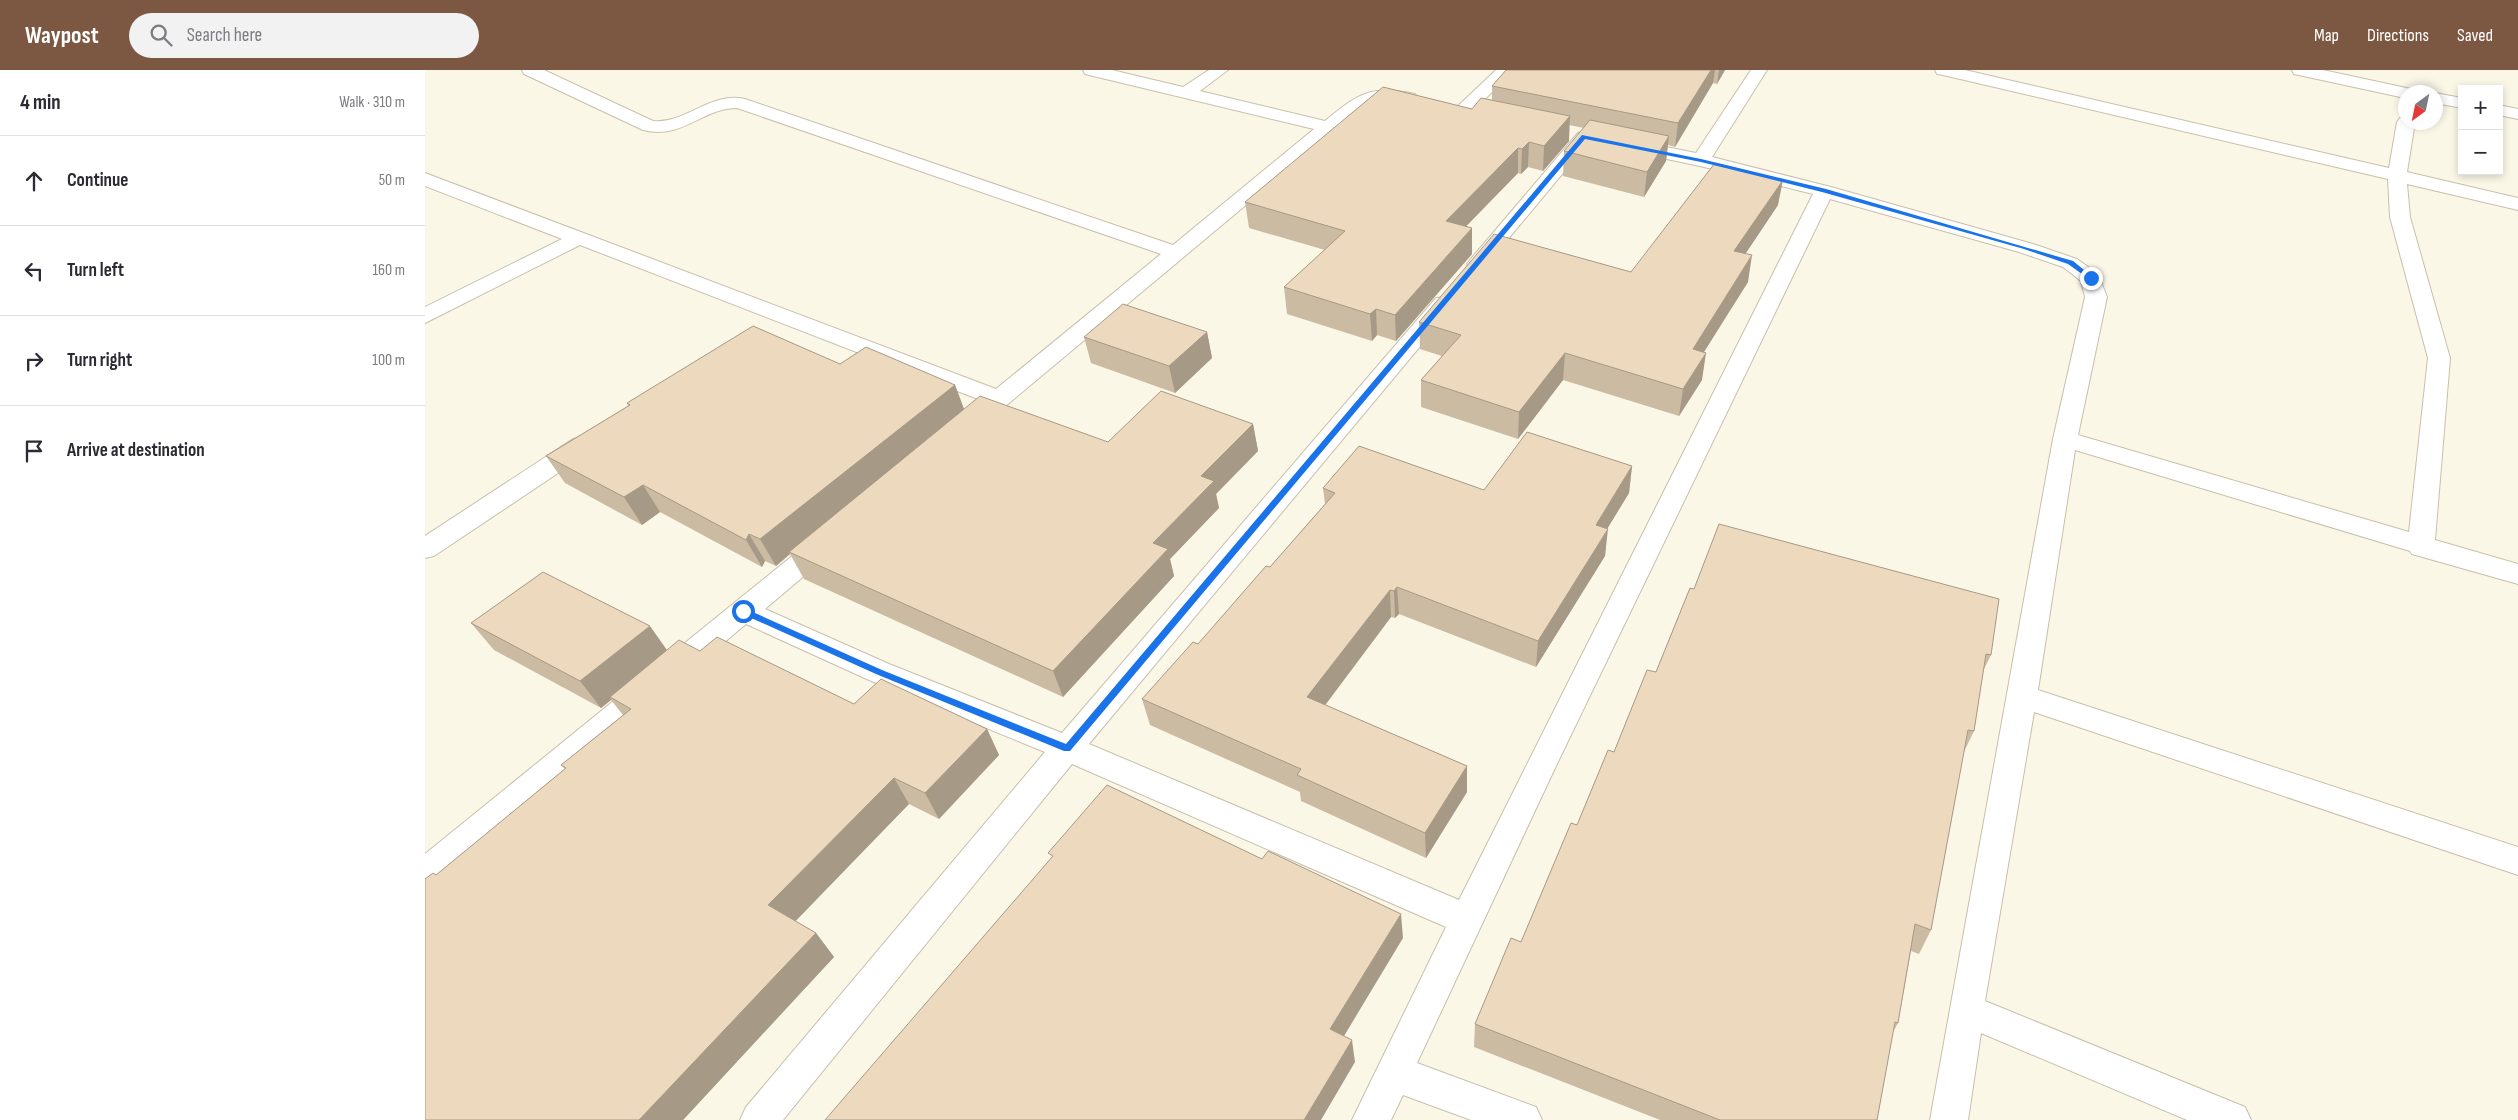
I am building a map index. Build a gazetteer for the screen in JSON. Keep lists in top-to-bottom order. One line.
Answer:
{"north":"bottom left","page":{"header":"Waypost","search":"Search here","nav":["Map","Directions","Saved"],"heading":["4 min","Walk · 310 m"],"map_buttons":["+","−"],"list":[["Continue","50 m"],["Turn left","160 m"],["Turn right","100 m"],"Arrive at destination"]}}
